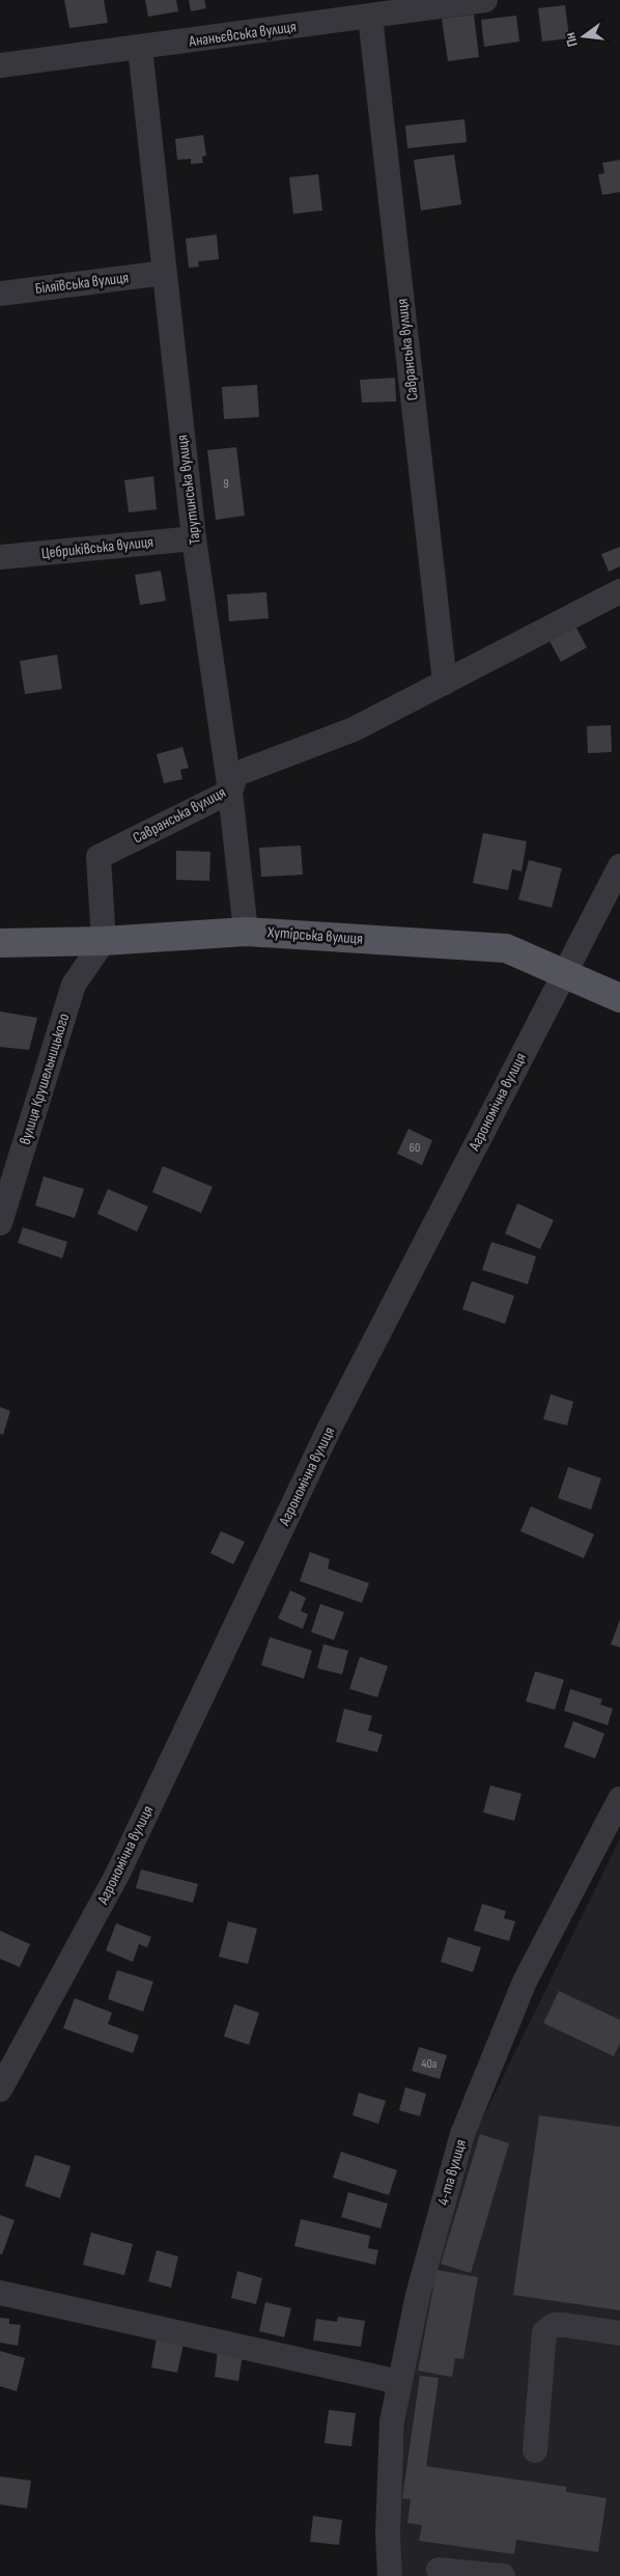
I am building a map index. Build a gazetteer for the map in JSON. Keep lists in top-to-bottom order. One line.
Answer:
{"streets":{"main road":["Хутірська вулиця"],"street":["Ананьєвська вулиця","Біляївська вулиця","Савранська вулиця","Тарутинська вулиця","Цебриківська вулиця","вулиця Крушельницького","Агрономічна вулиця","4-та вулиця"]},"crossings":[["Ананьєвська вулиця","Савранська вулиця"],["Ананьєвська вулиця","Тарутинська вулиця"],["Біляївська вулиця","Тарутинська вулиця"],["Савранська вулиця","Тарутинська вулиця"],["Савранська вулиця","Хутірська вулиця"],["Савранська вулиця","вулиця Крушельницького"],["Тарутинська вулиця","Цебриківська вулиця"],["Тарутинська вулиця","Хутірська вулиця"],["Хутірська вулиця","вулиця Крушельницького"],["Хутірська вулиця","Агрономічна вулиця"]],"house_numbers":["9","60","40а"],"north":"left"}
